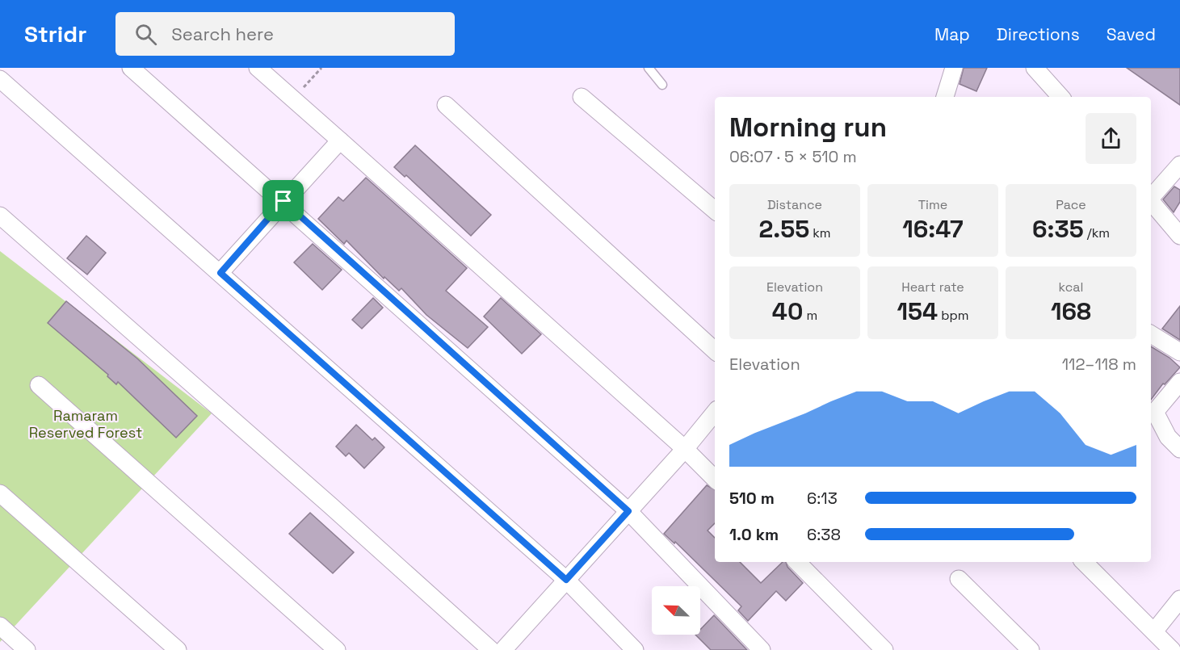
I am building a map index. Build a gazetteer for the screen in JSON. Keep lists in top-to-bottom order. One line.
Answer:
{"parks":["Ramaram Reserved Forest"],"north":"top left","page":{"header":"Stridr","search":"Search here","nav":["Map","Directions","Saved"],"heading":["Morning run","06:07 · 5 × 510 m"],"stats":[["Distance","2.55 km"],["Time","16:47"],["Pace","6:35 /km"],["Elevation","40 m"],["Heart rate","154 bpm"],["kcal","168"]],"chart":["Elevation","112–118 m"],"list":[{"name":"510 m","note":"6:13"},{"name":"1.0 km","note":"6:38"}]}}
